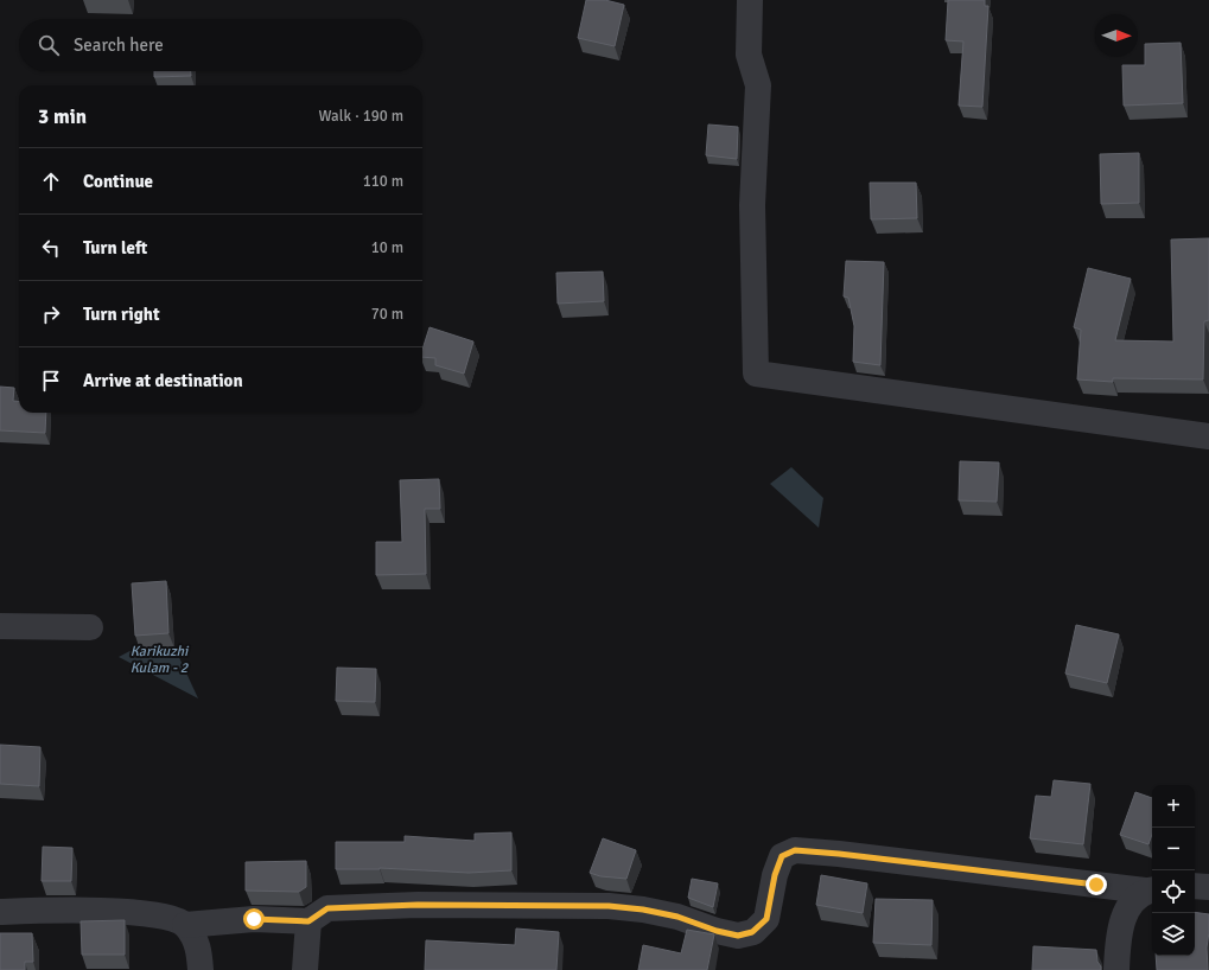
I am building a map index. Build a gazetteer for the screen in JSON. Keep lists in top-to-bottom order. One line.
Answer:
{"water":["Karikuzhi Kulam - 2"],"north":"right","page":{"search":"Search here","heading":["3 min","Walk · 190 m"],"list":[["Continue","110 m"],["Turn left","10 m"],["Turn right","70 m"],"Arrive at destination"],"map_buttons":["+","−"]}}
